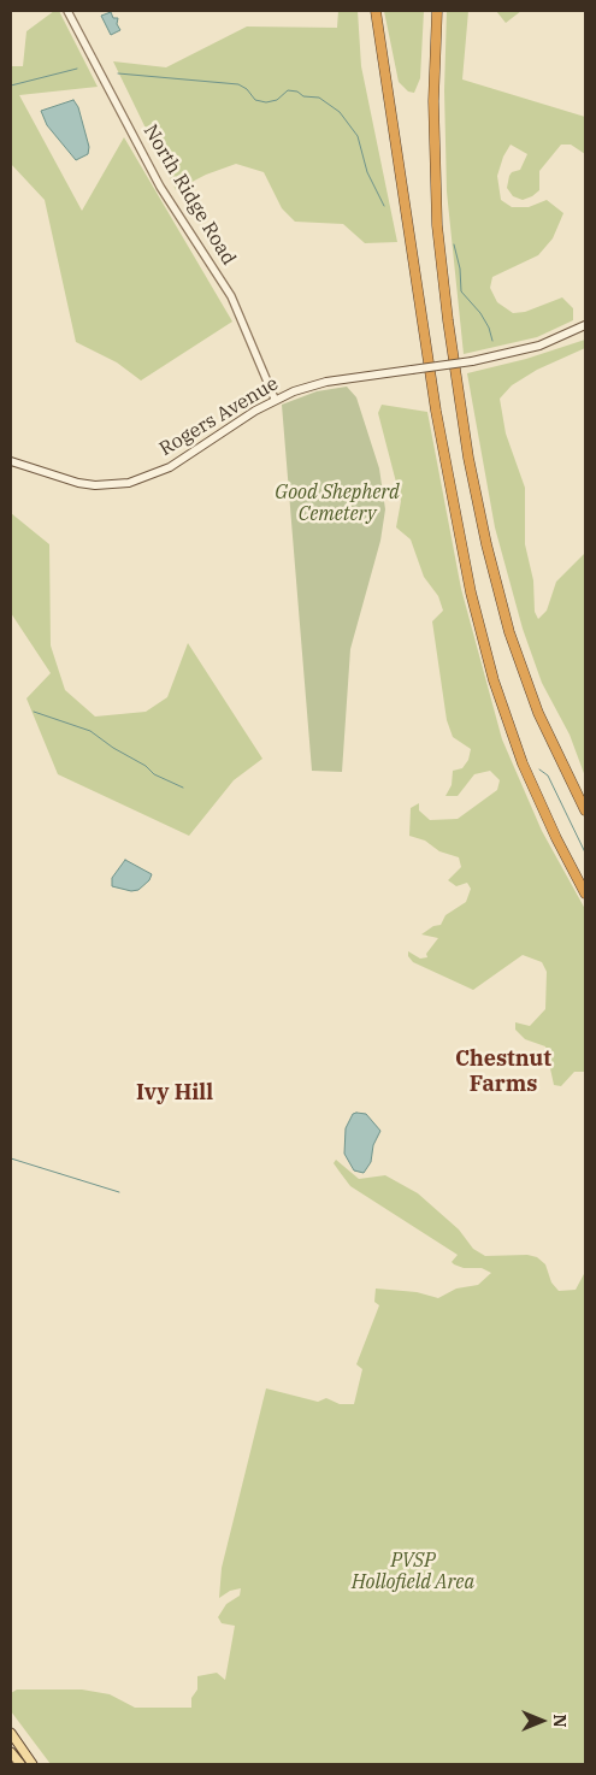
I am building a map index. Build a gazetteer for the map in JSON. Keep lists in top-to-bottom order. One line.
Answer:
{"streets":{"main road":["Rogers Avenue"],"street":["North Ridge Road"]},"crossings":[["North Ridge Road","Rogers Avenue"]],"districts":["Chestnut Farms","Ivy Hill"],"parks":["Good Shepherd Cemetery","PVSP Hollofield Area"],"north":"right"}
